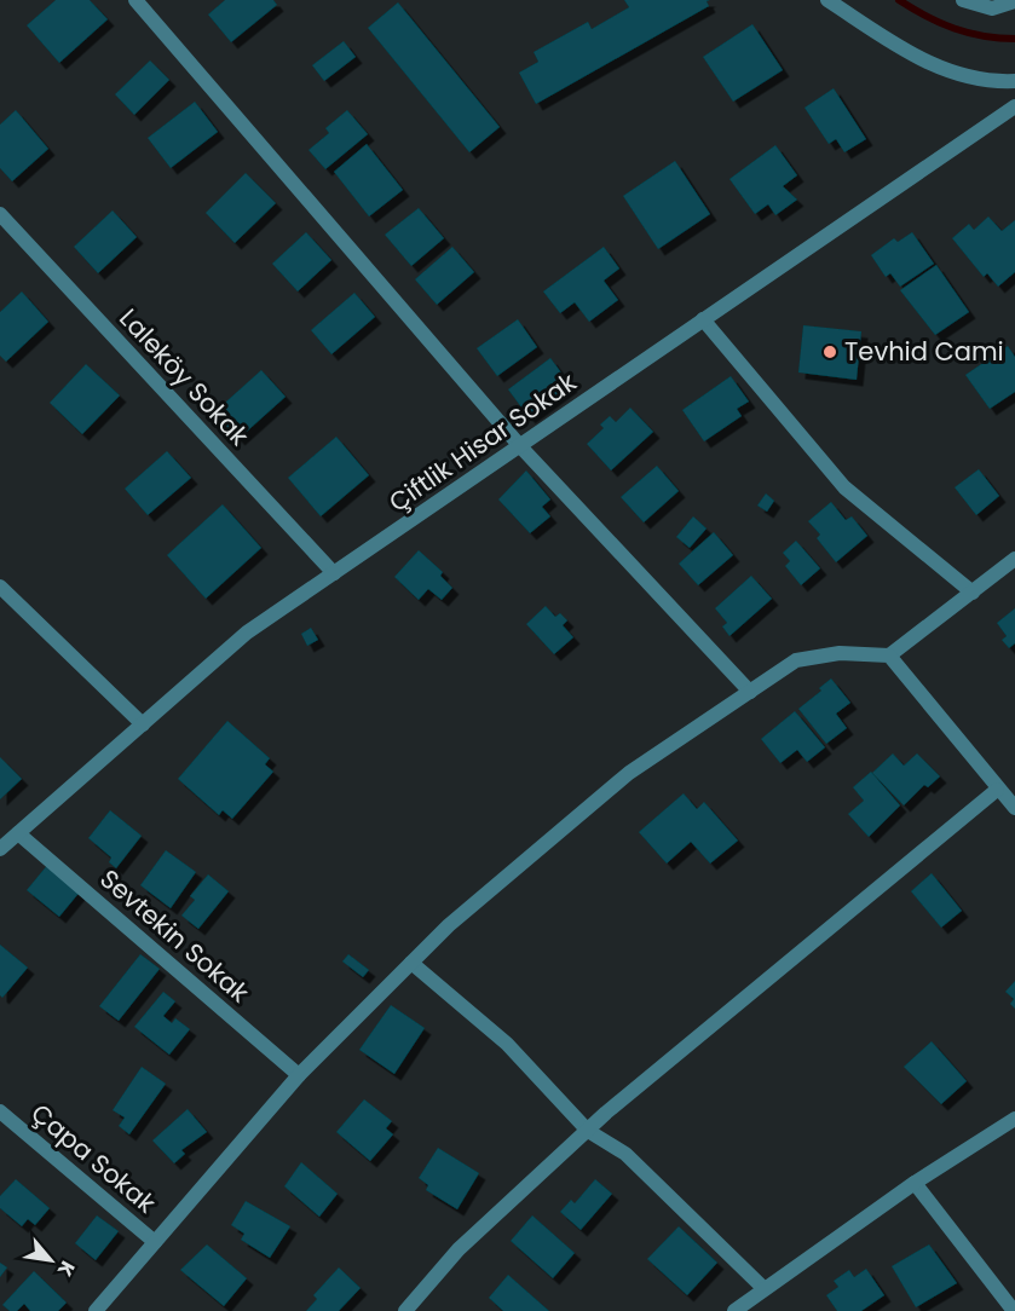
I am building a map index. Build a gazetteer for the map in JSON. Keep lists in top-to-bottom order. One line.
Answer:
{"streets":{"street":["Laleköy Sokak","Çiftlik Hisar Sokak","Sevtekin Sokak","Çapa Sokak"]},"crossings":[["Laleköy Sokak","Çiftlik Hisar Sokak"],["Çiftlik Hisar Sokak","Sevtekin Sokak"]],"places":["Tevhid Cami"],"north":"bottom right"}
